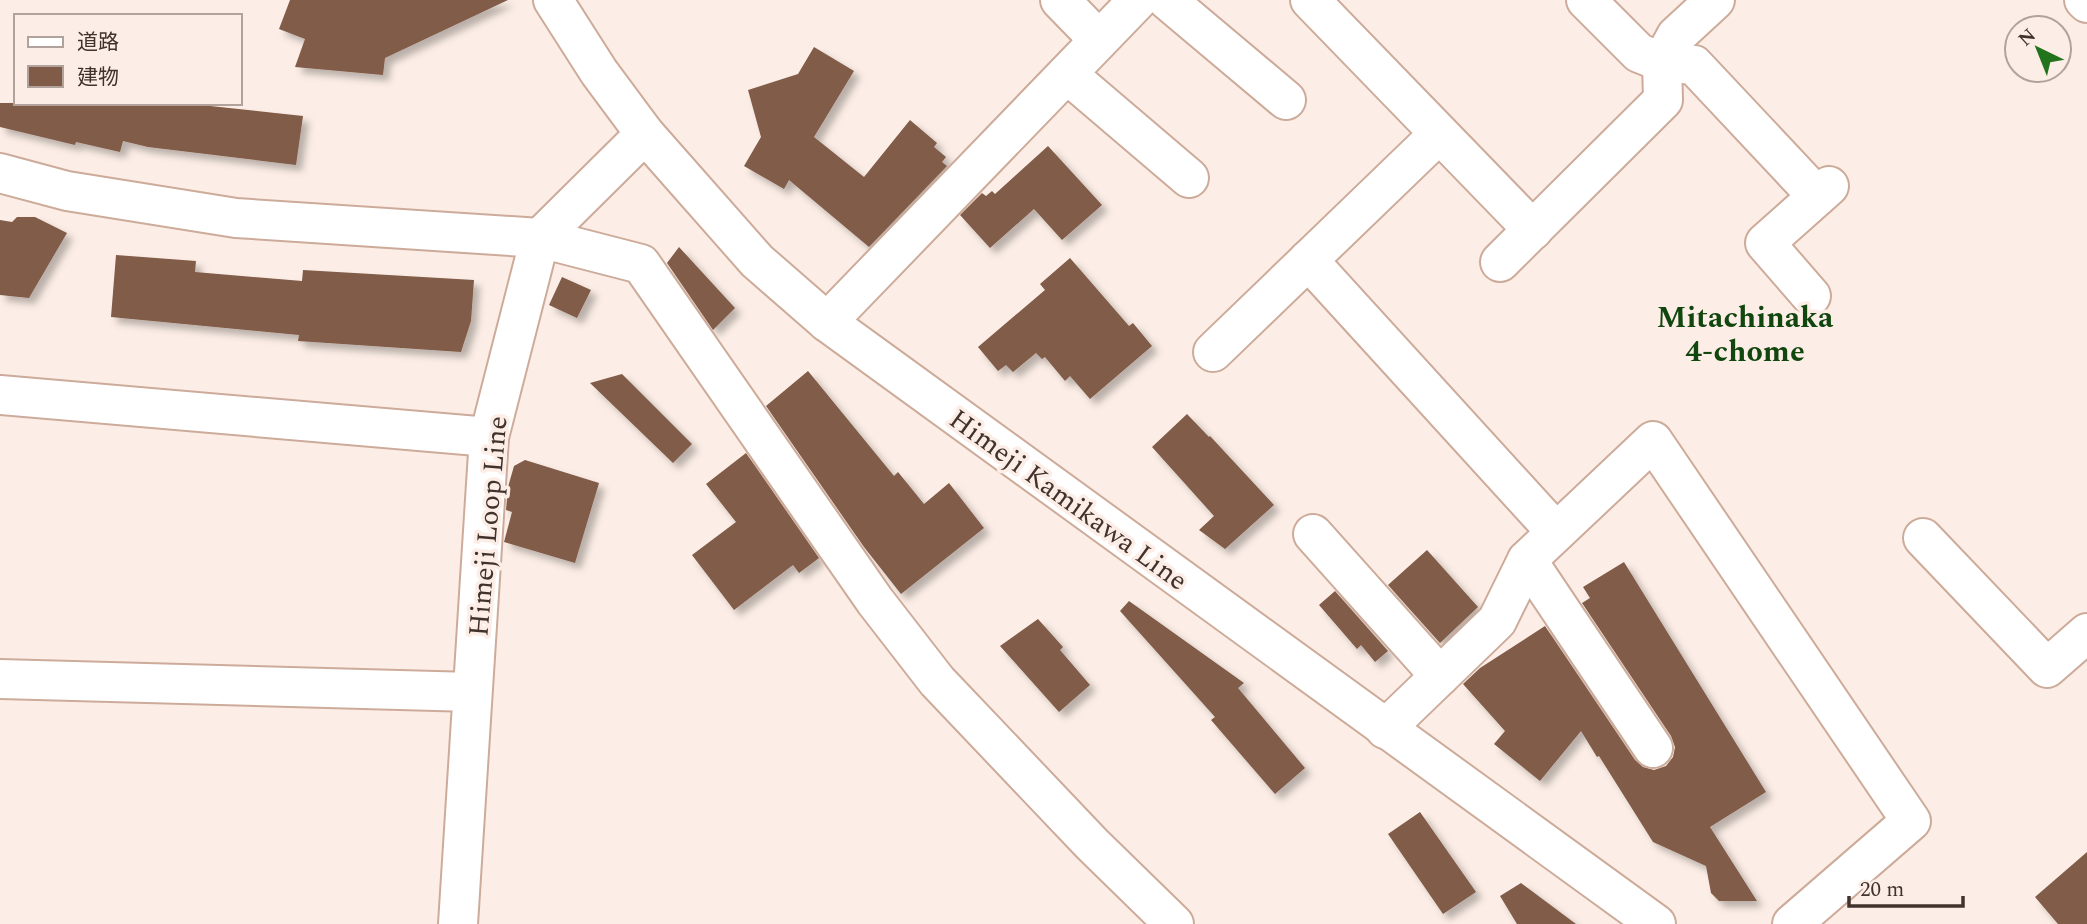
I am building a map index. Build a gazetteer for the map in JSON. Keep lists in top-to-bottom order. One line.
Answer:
{"streets":{"street":["Himeji Kamikawa Line","Himeji Loop Line"]},"districts":["Mitachinaka 4-chome"],"legend":["道路","建物"],"scale_bar":"20 m","north":"top left"}
